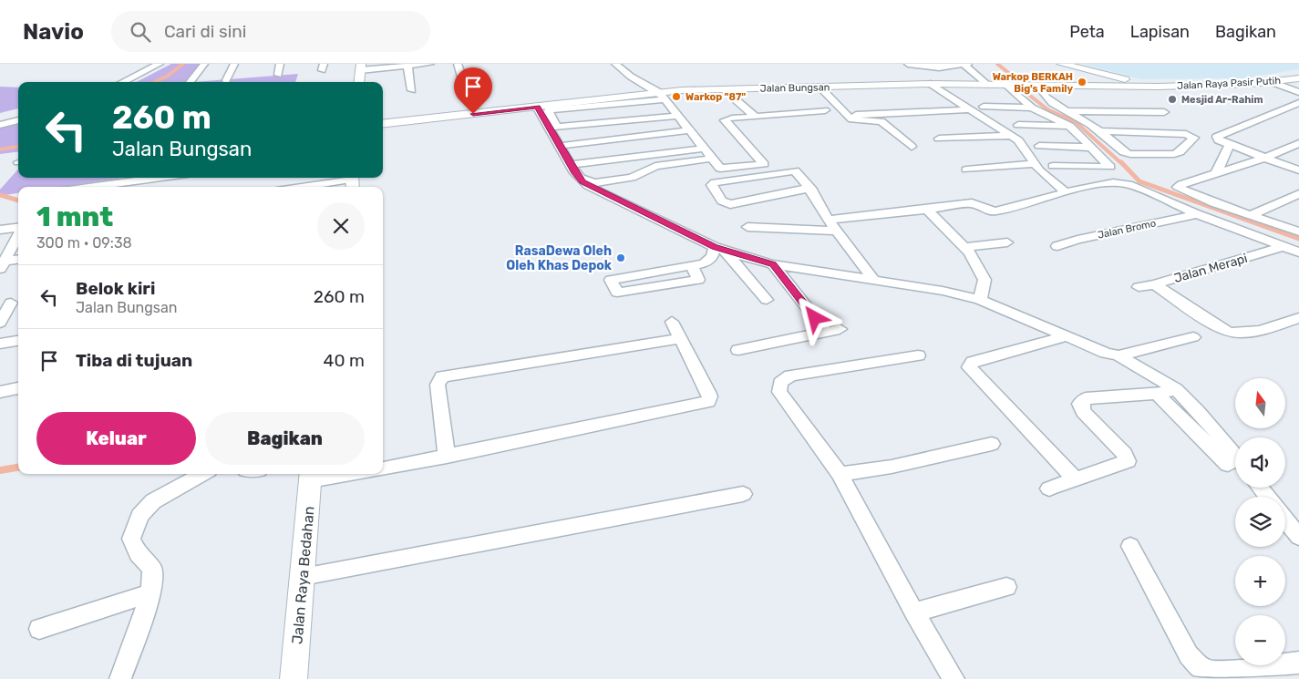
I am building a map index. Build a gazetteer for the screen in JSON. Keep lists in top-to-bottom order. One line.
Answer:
{"streets":{"street":["Jalan Raya Pasir Putih","Jalan Bungsan","Jalan Bromo","Jalan Merapi","Jalan Raya Bedahan"]},"crossings":[["Jalan Raya Pasir Putih","Jalan Bungsan"]],"places":["Warkop BERKAH Big's Family","Warkop \"87\"","Mesjid Ar-Rahim","RasaDewa Oleh Oleh Khas Depok"],"north":"top","page":{"header":"Navio","search":"Cari di sini","nav":["Peta","Lapisan","Bagikan"],"turn":["260 m","Jalan Bungsan"],"heading":["1 mnt","300 m · 09:38"],"list":[{"name":"Belok kiri","note":"Jalan Bungsan","value":"260 m"},{"name":"Tiba di tujuan","value":"40 m"}],"map_buttons":["+","−"],"buttons":["Keluar","Bagikan"]}}
